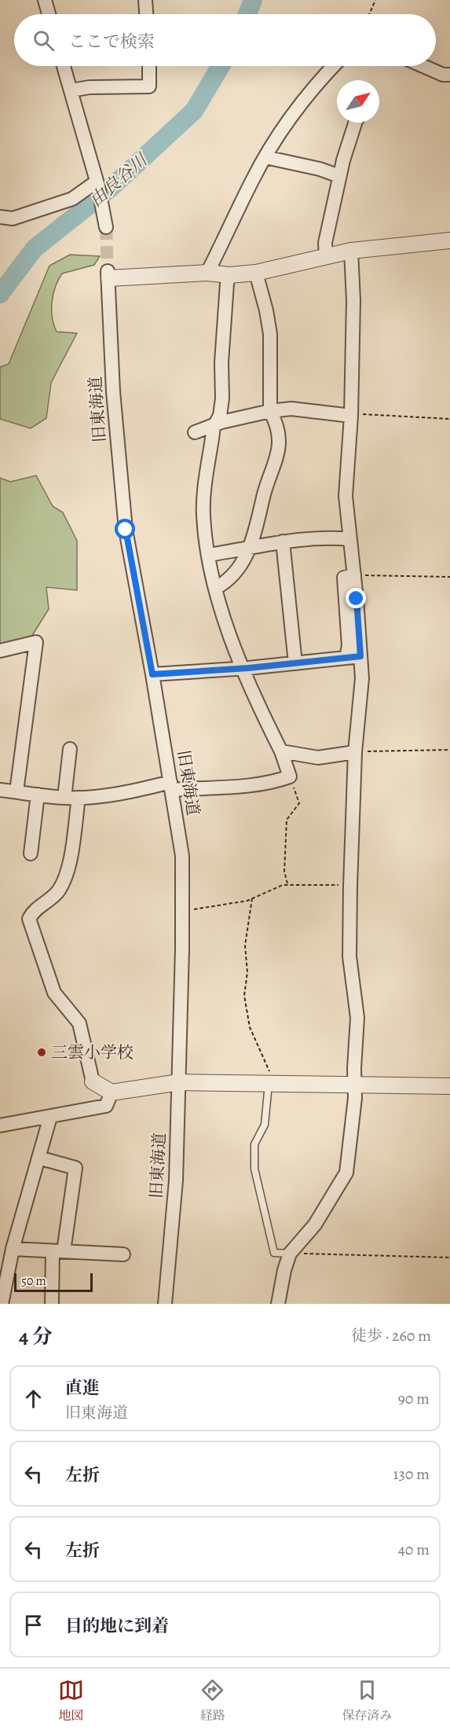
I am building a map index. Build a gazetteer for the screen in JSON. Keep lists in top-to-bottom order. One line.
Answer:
{"streets":{"street":["旧東海道"]},"water":["由良谷川"],"places":["三雲小学校"],"scale_bar":"50 m","north":"top right","page":{"search":"ここで検索","scale":"50 m","heading":["4 分","徒歩 · 260 m"],"list":[["直進","旧東海道","90 m"],["左折","130 m"],["左折","40 m"],"目的地に到着"],"nav":["地図","経路","保存済み"]}}
